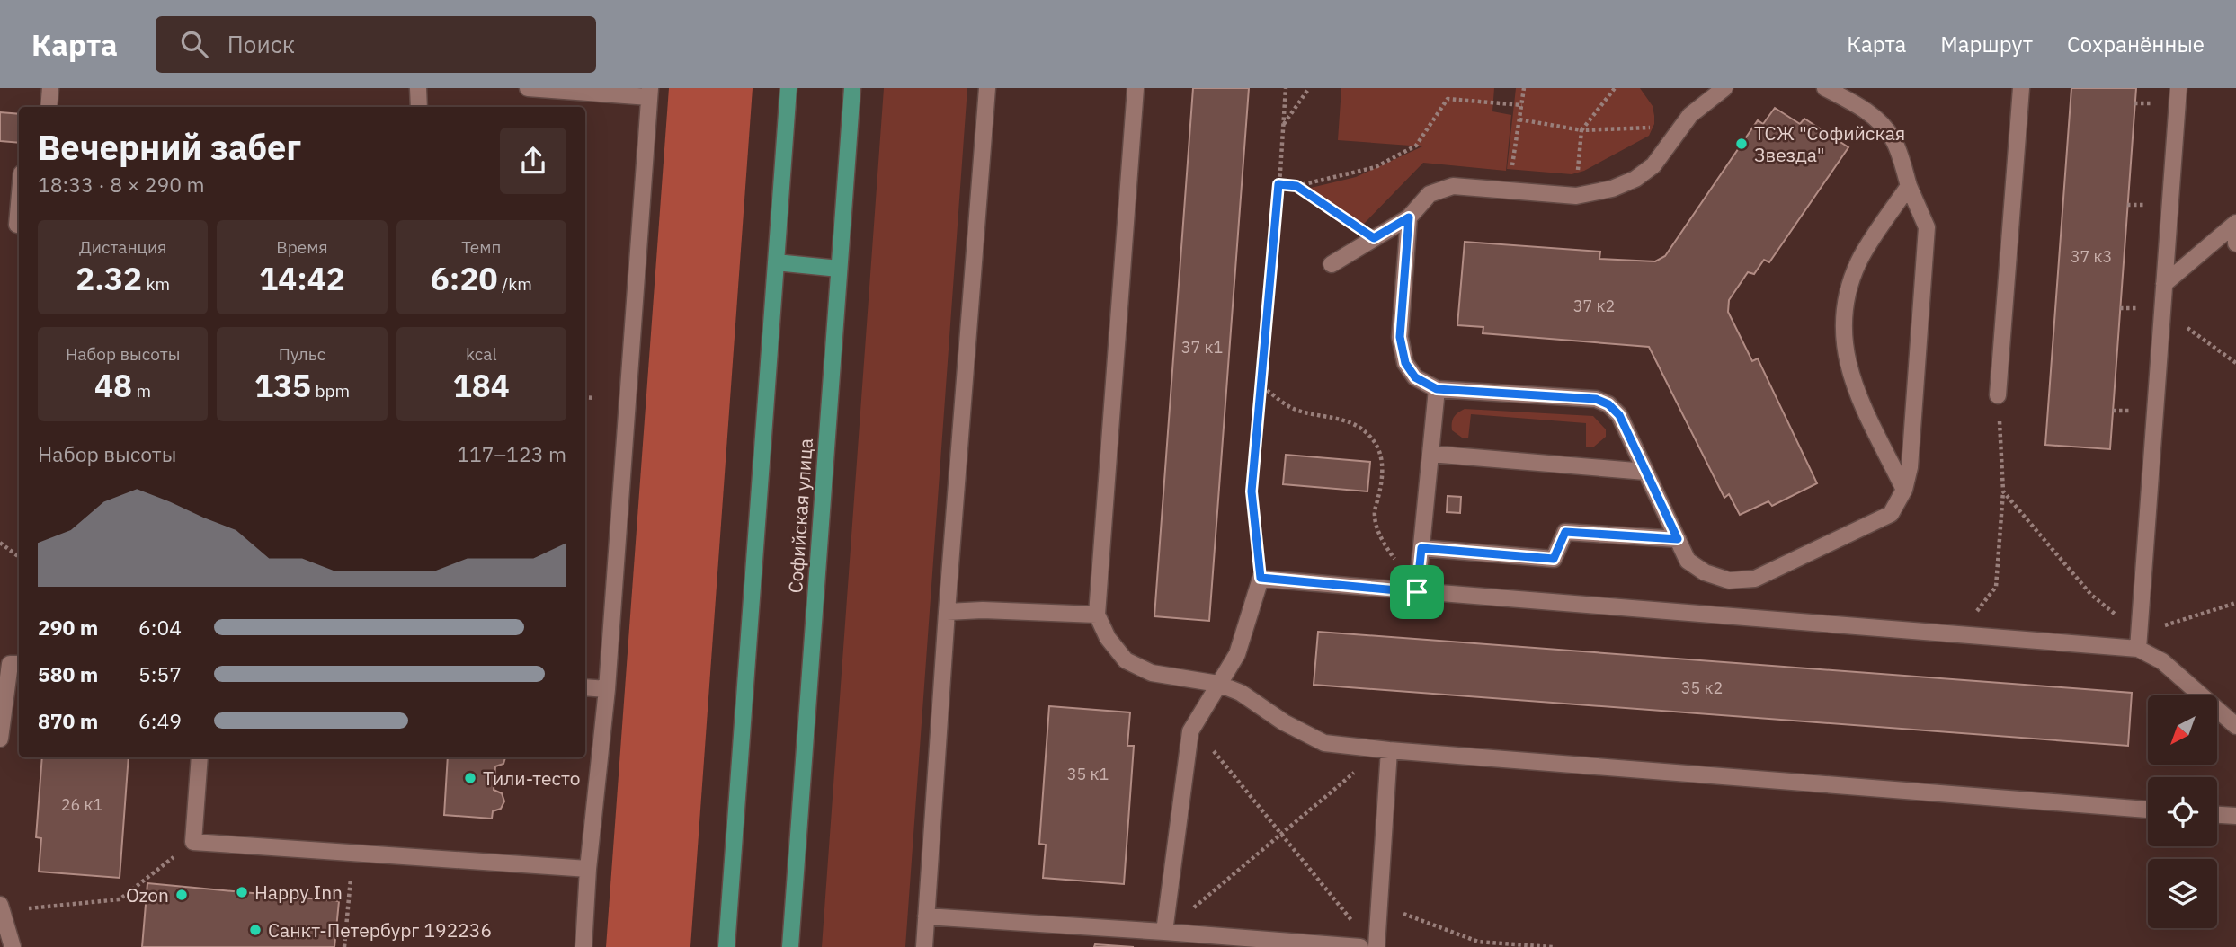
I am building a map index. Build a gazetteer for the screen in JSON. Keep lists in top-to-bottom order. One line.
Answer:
{"streets":{"main road":["Софийская улица"]},"places":["ТСЖ \"Софийская Звезда\"","Тили-тесто","Happy Inn","Ozon","Санкт-Петербург 192236"],"house_numbers":["37 к3","37 к2","37 к1","35 к2","35 к1","26 к1"],"north":"bottom left","page":{"header":"Карта","search":"Поиск","nav":["Карта","Маршрут","Сохранённые"],"heading":["Вечерний забег","18:33 · 8 × 290 m"],"stats":[["Дистанция","2.32 km"],["Время","14:42"],["Темп","6:20 /km"],["Набор высоты","48 m"],["Пульс","135 bpm"],["kcal","184"]],"chart":["Набор высоты","117–123 m"],"list":[{"name":"290 m","note":"6:04"},{"name":"580 m","note":"5:57"},{"name":"870 m","note":"6:49"}]}}
